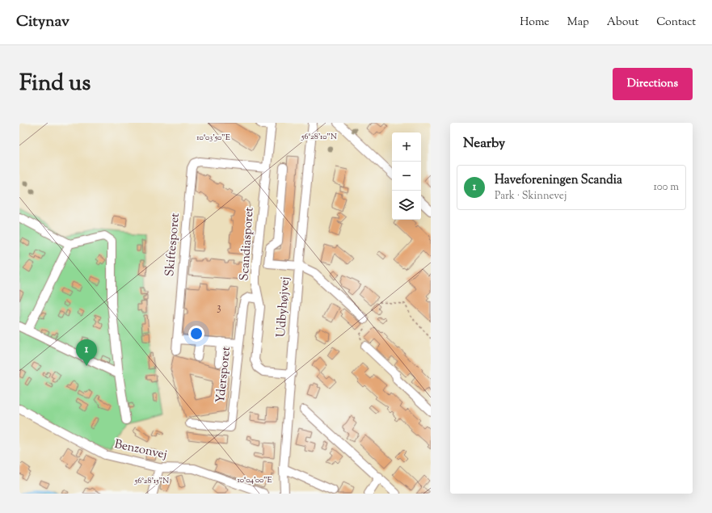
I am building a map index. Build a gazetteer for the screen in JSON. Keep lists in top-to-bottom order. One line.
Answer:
{"streets":{"street":["Scandiasporet","Skiftesporet","Udbyhøjvej","Ydersporet","Benzonvej"]},"crossings":[["Scandiasporet","Skiftesporet"],["Scandiasporet","Udbyhøjvej"],["Scandiasporet","Ydersporet"]],"house_numbers":["3"],"page":{"header":"Citynav","nav":["Home","Map","About","Contact"],"title":"Find us","buttons":"Directions","heading":"Nearby","map_buttons":["+","−"],"list":[{"mark":"1","name":"Haveforeningen Scandia","note":"Park · Skinnevej","value":"100 m"}],"pins":"1"},"coordinates":["56°28'10\"N","10°03'50\"E","10°04'00\"E","56°28'15\"N"]}
